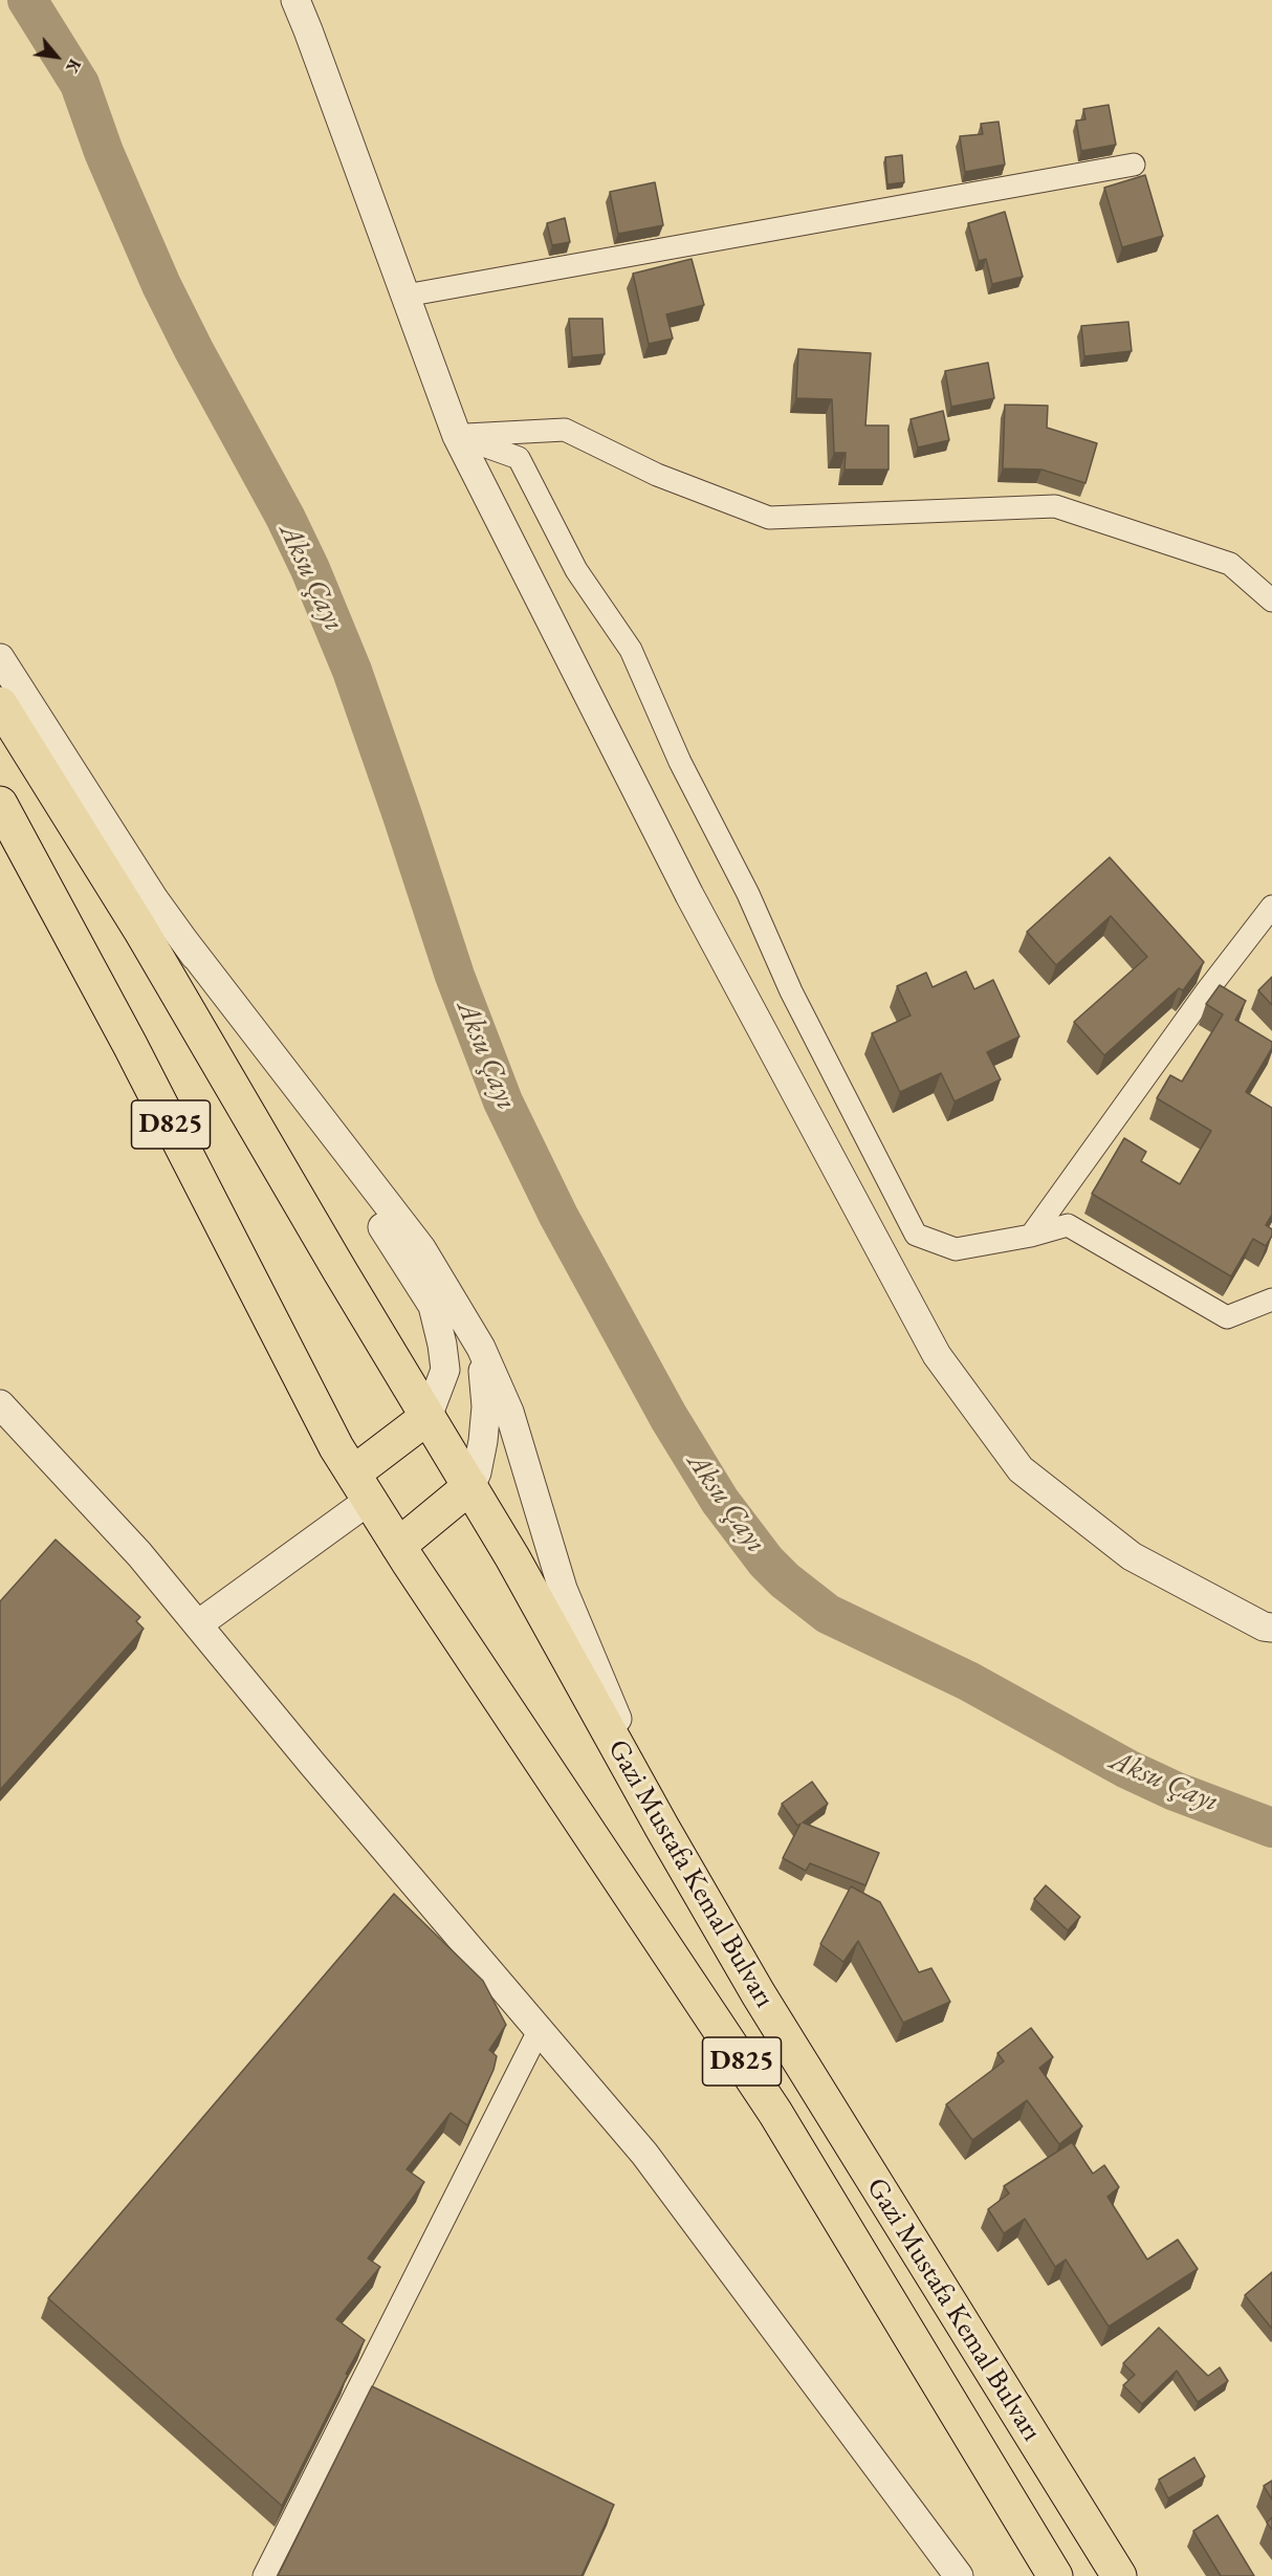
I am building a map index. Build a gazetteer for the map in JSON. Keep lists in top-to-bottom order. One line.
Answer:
{"streets":{"highway":["D825","Gazi Mustafa Kemal Bulvarı"]},"crossings":[["D825","Gazi Mustafa Kemal Bulvarı"]],"water":["Aksu Çayı"],"north":"bottom right"}
